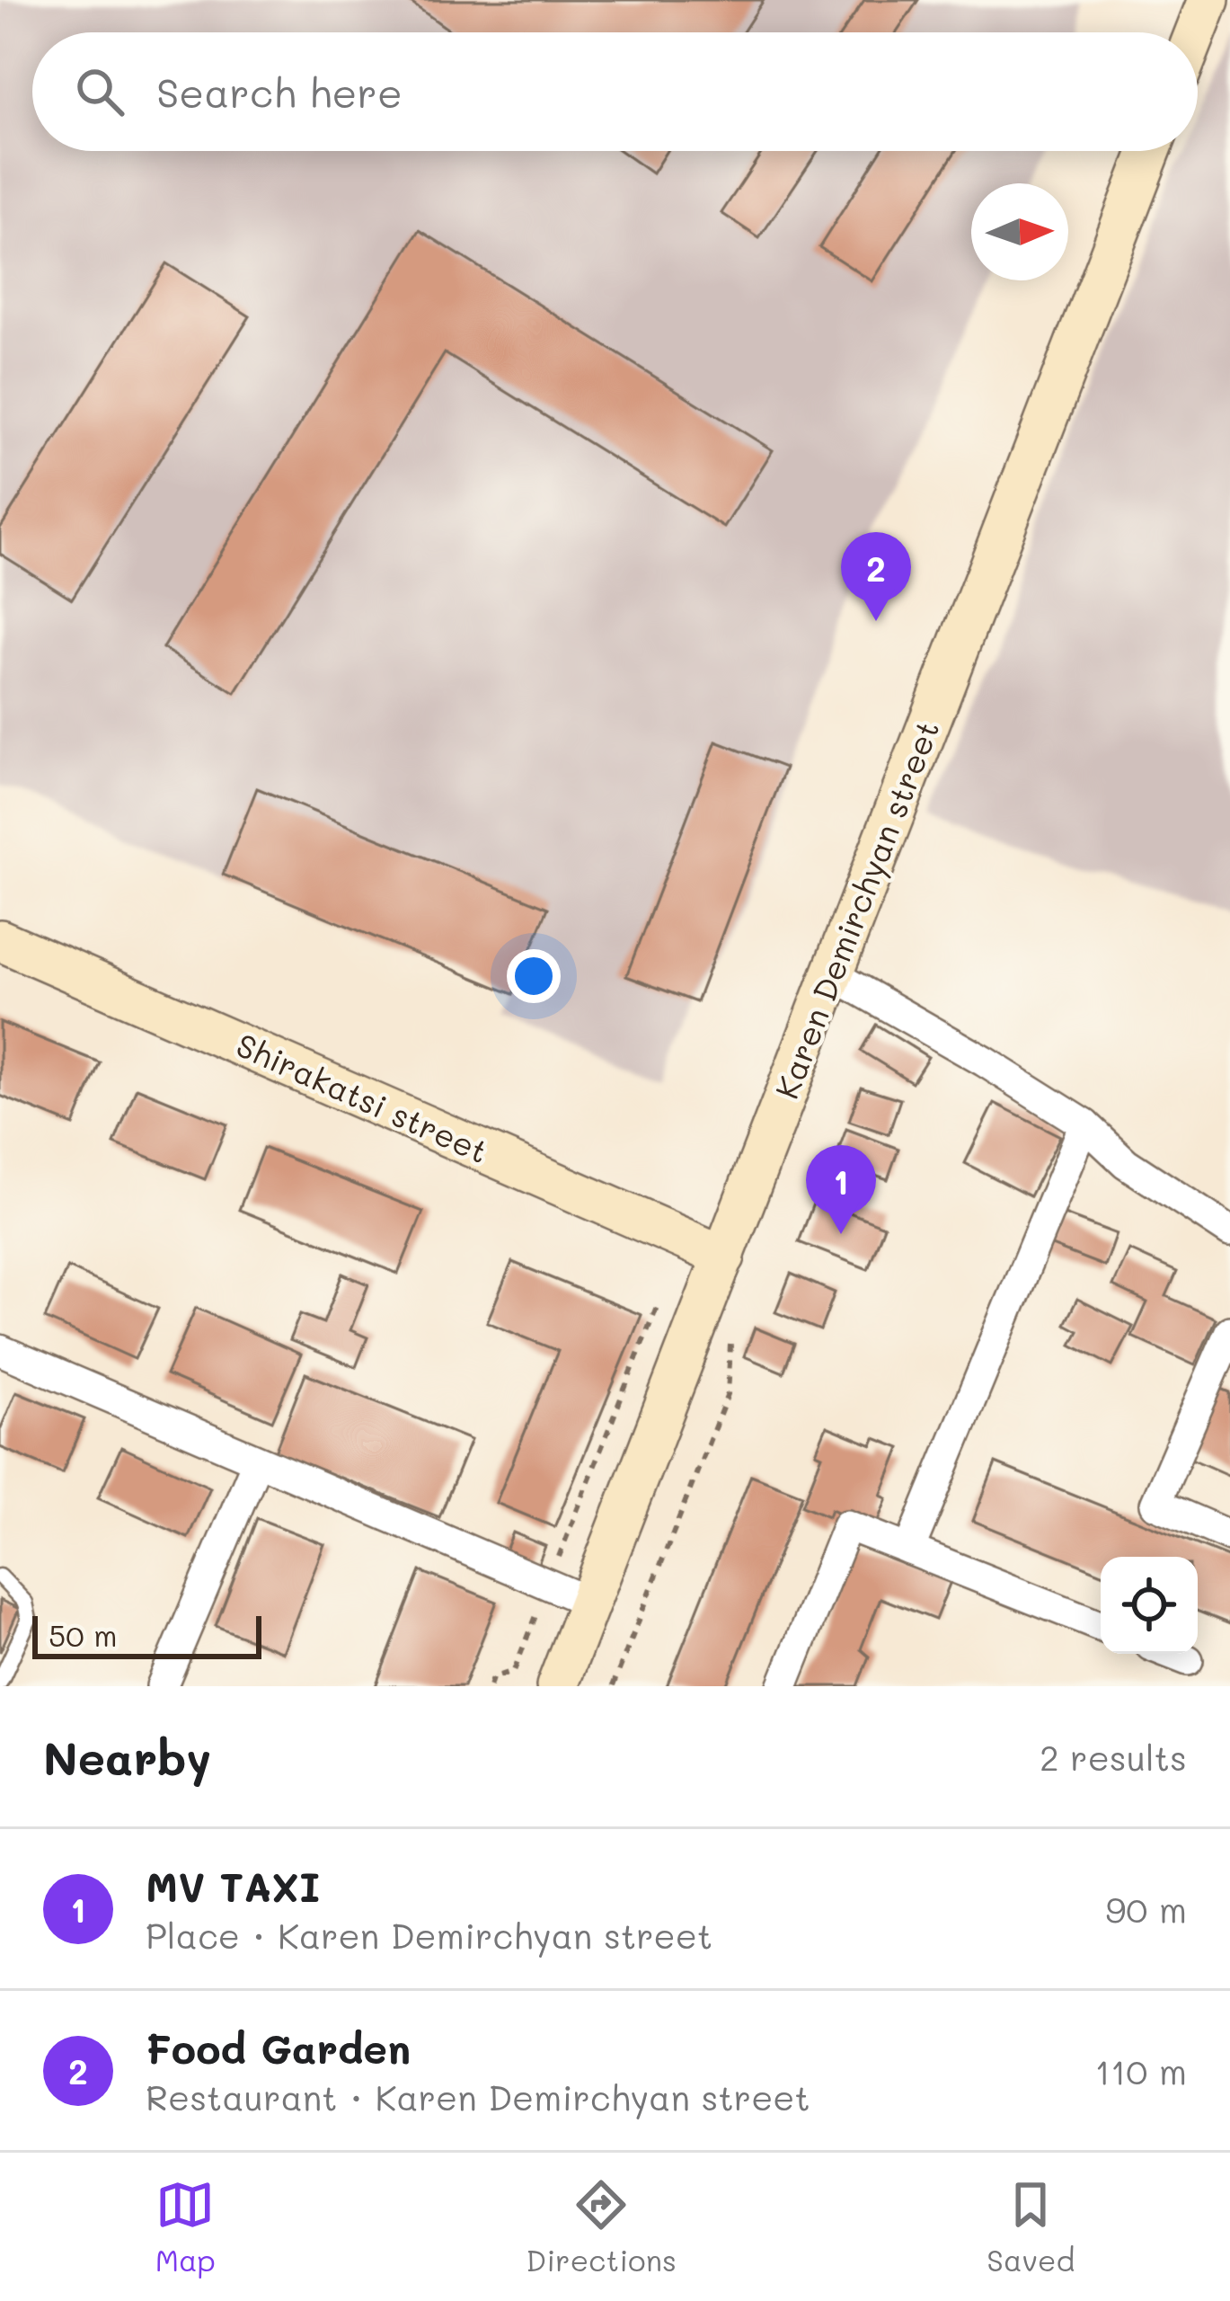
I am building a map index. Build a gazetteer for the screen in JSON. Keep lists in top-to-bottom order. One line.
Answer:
{"streets":{"main road":["Karen Demirchyan street","Shirakatsi street"]},"crossings":[["Karen Demirchyan street","Shirakatsi street"]],"scale_bar":"50 m","north":"right","page":{"search":"Search here","pins":["2","1"],"scale":"50 m","heading":["Nearby","2 results"],"list":[{"mark":"1","name":"MV TAXI","note":"Place · Karen Demirchyan street","value":"90 m"},{"mark":"2","name":"Food Garden","note":"Restaurant · Karen Demirchyan street","value":"110 m"}],"nav":["Map","Directions","Saved"]}}
